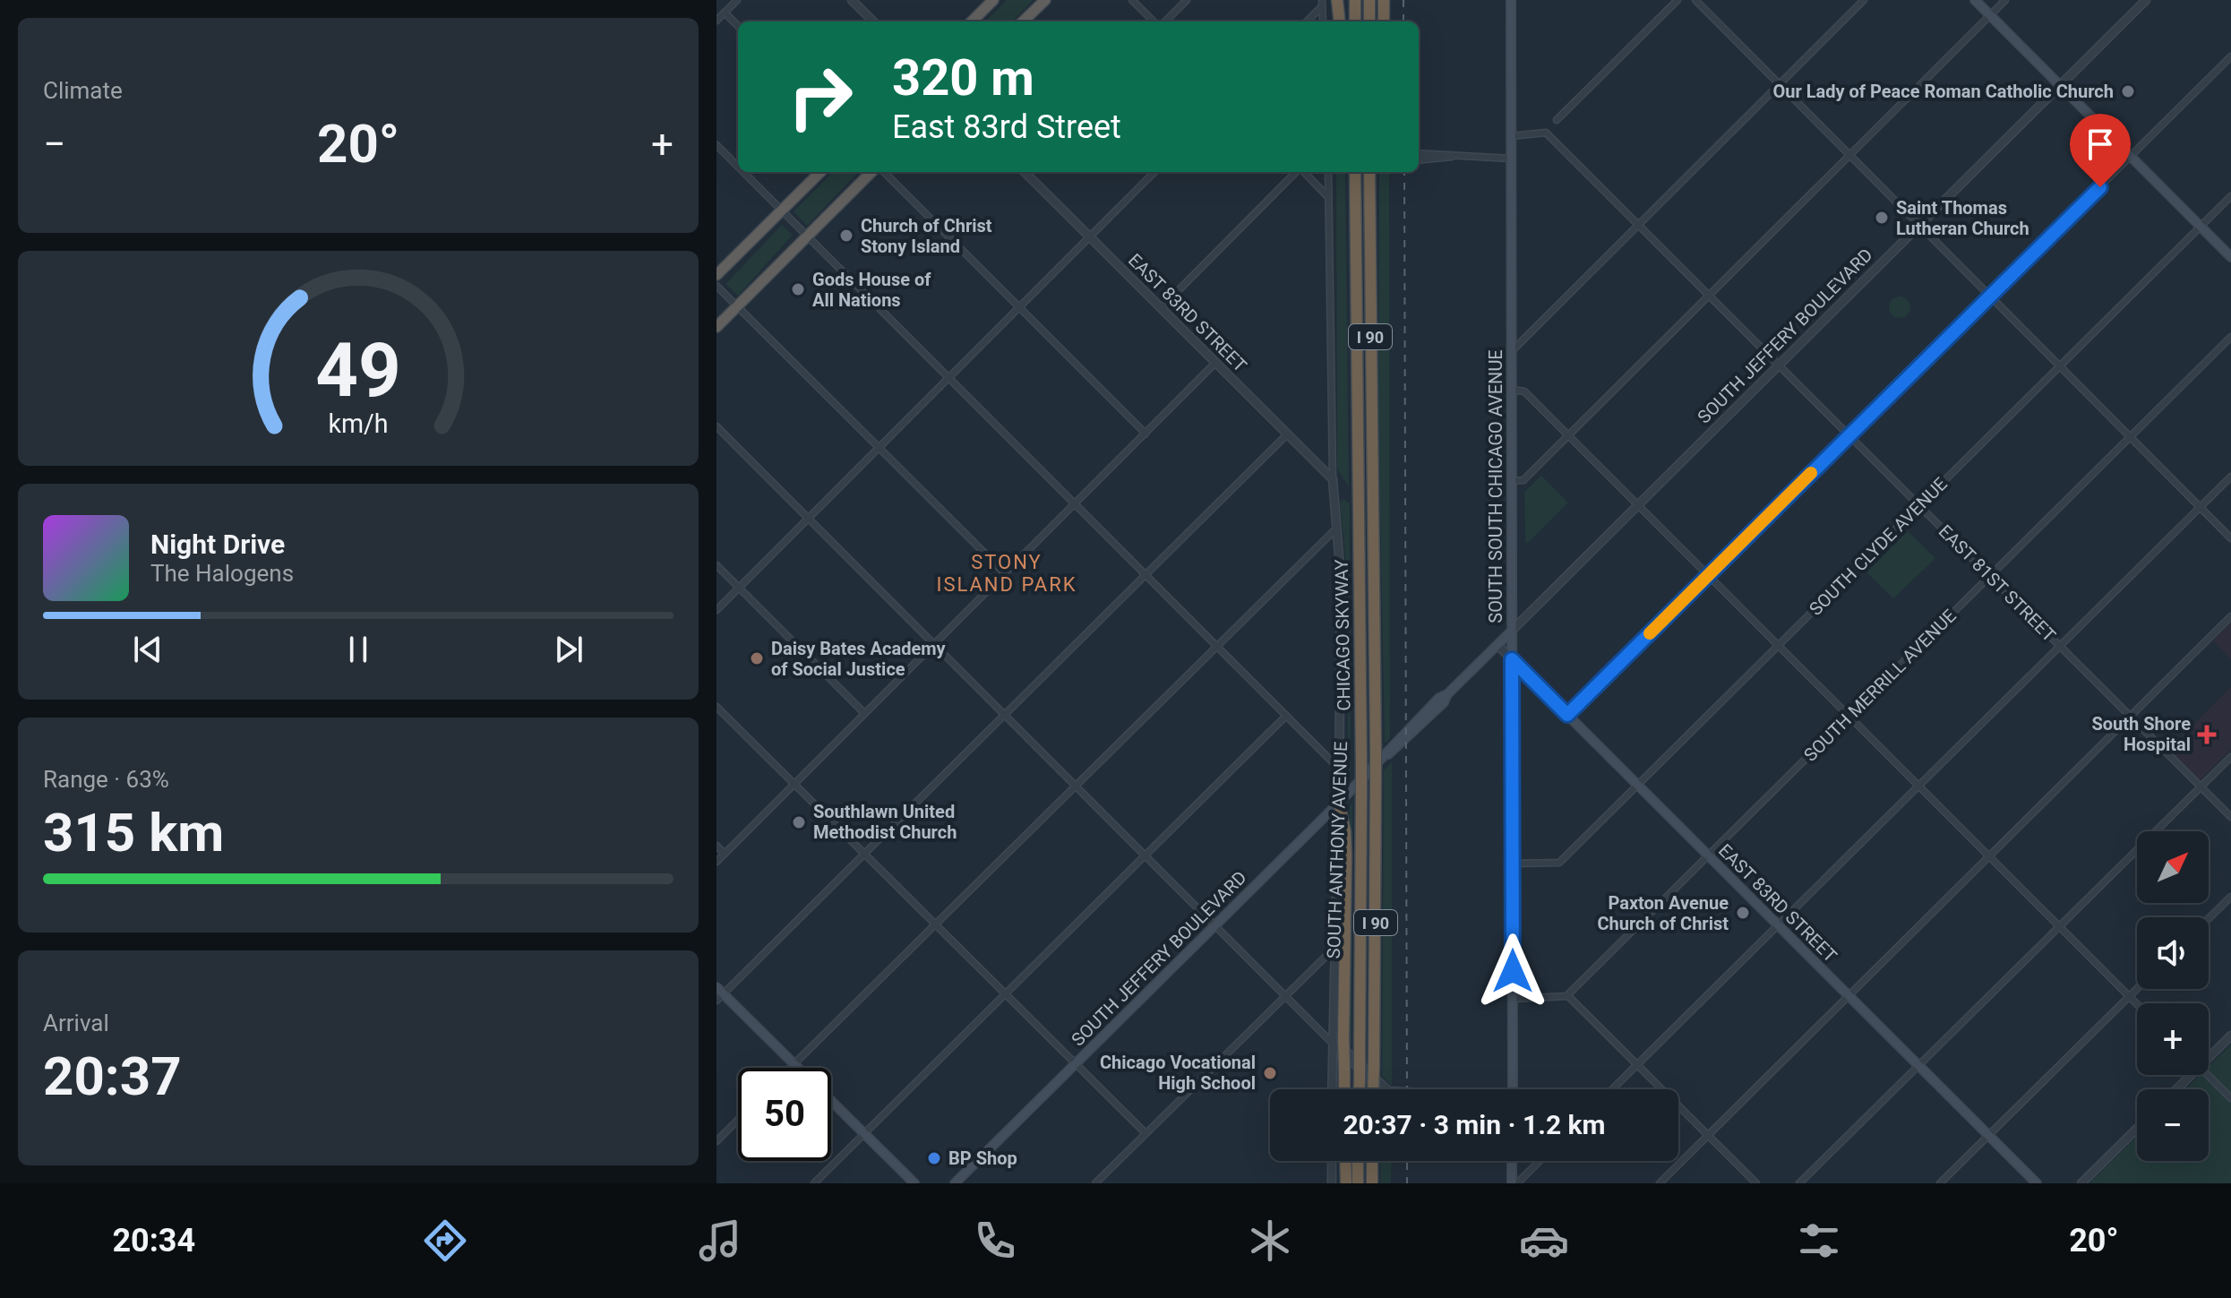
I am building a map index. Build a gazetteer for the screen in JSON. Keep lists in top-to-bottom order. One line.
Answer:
{"streets":{"highway":["I 90","CHICAGO SKYWAY"],"main road":["EAST 83RD STREET","SOUTH JEFFERY BOULEVARD","SOUTH SOUTH CHICAGO AVENUE"],"street":["SOUTH CLYDE AVENUE","EAST 81ST STREET","SOUTH MERRILL AVENUE","SOUTH ANTHONY AVENUE"]},"crossings":[["EAST 83RD STREET","SOUTH JEFFERY BOULEVARD"],["EAST 83RD STREET","SOUTH SOUTH CHICAGO AVENUE"],["EAST 83RD STREET","SOUTH CLYDE AVENUE"],["EAST 83RD STREET","SOUTH MERRILL AVENUE"],["EAST 83RD STREET","SOUTH ANTHONY AVENUE"],["SOUTH JEFFERY BOULEVARD","SOUTH SOUTH CHICAGO AVENUE"],["SOUTH JEFFERY BOULEVARD","EAST 81ST STREET"],["SOUTH JEFFERY BOULEVARD","CHICAGO SKYWAY"],["SOUTH JEFFERY BOULEVARD","SOUTH ANTHONY AVENUE"],["SOUTH SOUTH CHICAGO AVENUE","SOUTH CLYDE AVENUE"],["SOUTH SOUTH CHICAGO AVENUE","EAST 81ST STREET"],["SOUTH CLYDE AVENUE","EAST 81ST STREET"],["EAST 81ST STREET","SOUTH MERRILL AVENUE"]],"districts":["STONY ISLAND PARK"],"places":{"other":["Our Lady of Peace Roman Catholic Church","Saint Thomas Lutheran Church","Church of Christ Stony Island","Gods House of All Nations","Daisy Bates Academy of Social Justice","Southlawn United Methodist Church","Paxton Avenue Church of Christ","Chicago Vocational High School","BP Shop"],"health":["South Shore Hospital"]},"north":"top right","page":{"tile":["Climate",["Range · 63%","315 km"],["Arrival","20:37"]],"turn":["320 m","East 83rd Street"],"heat":["−","20°","+"],"song":["Night Drive","The Halogens"],"map_buttons":["+","−"],"limit":"50","trip":"20:37 · 3 min · 1.2 km","tabs":["20:34","20°"],"gauge":["49","km/h"]}}
